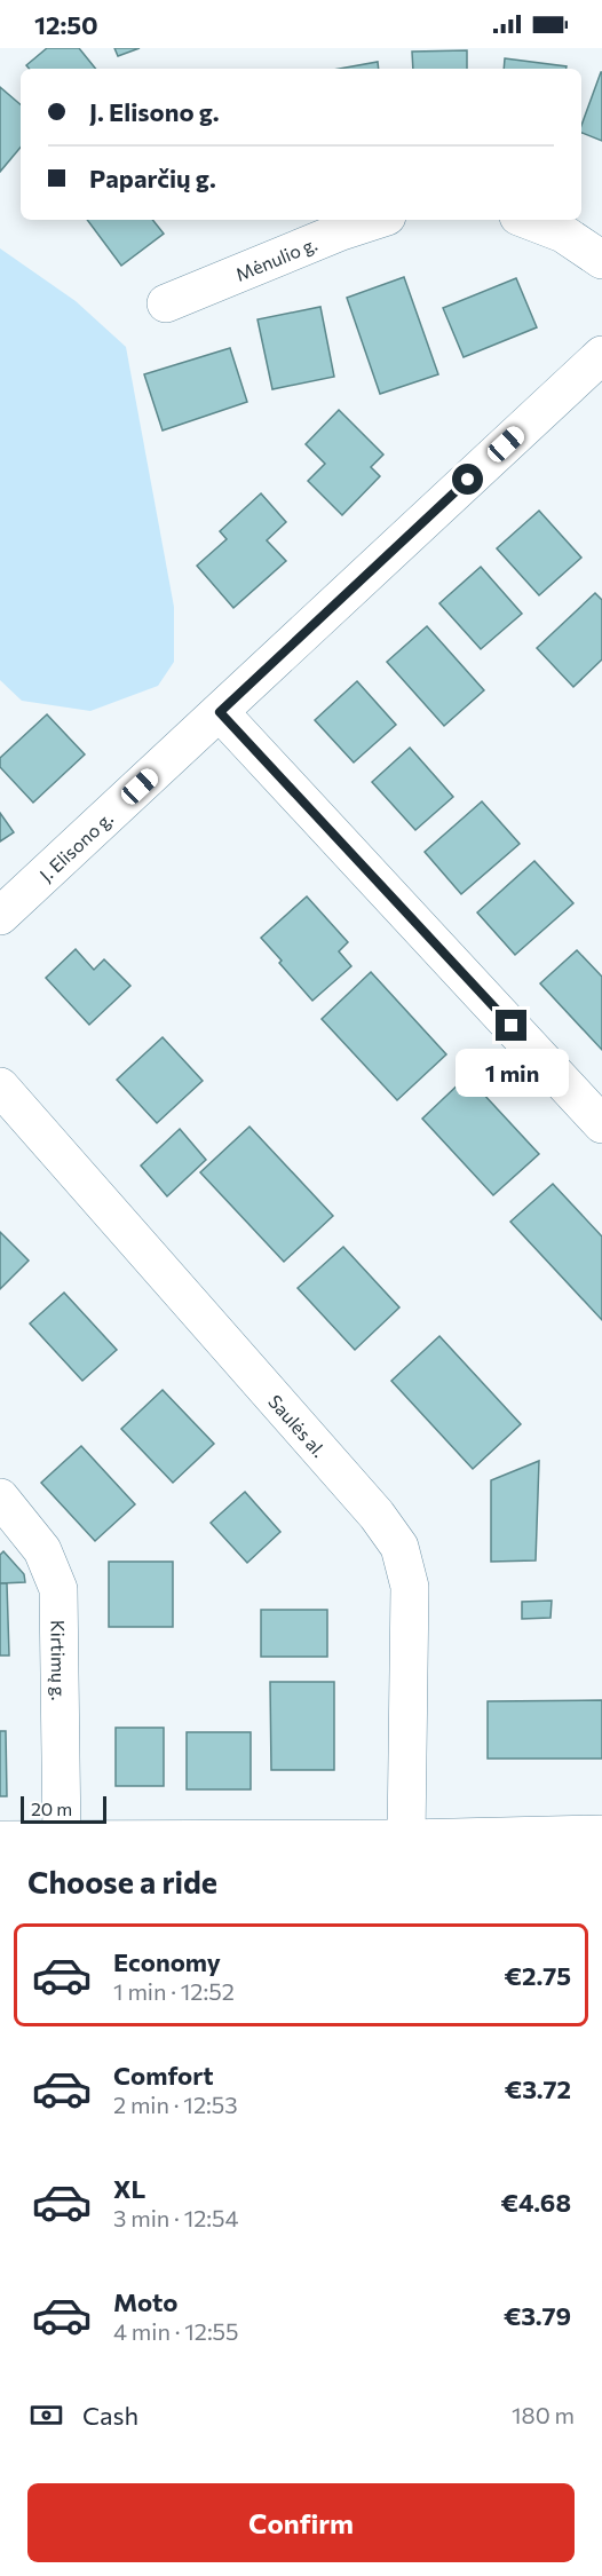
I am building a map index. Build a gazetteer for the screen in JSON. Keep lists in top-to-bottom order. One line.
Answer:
{"streets":{"street":["Mėnulio g.","J. Elisono g.","Saulės al.","Kirtimų g."]},"scale_bar":"20 m","page":{"status":"12:50","banner":["J. Elisono g.","Paparčių g."],"bubble":"1 min","scale":"20 m","heading":"Choose a ride","list":[{"name":"Economy","note":"1 min · 12:52","value":"€2.75"},{"name":"Comfort","note":"2 min · 12:53","value":"€3.72"},{"name":"XL","note":"3 min · 12:54","value":"€4.68"},{"name":"Moto","note":"4 min · 12:55","value":"€3.79"}],"pay":["Cash","180 m"],"buttons":"Confirm"}}
